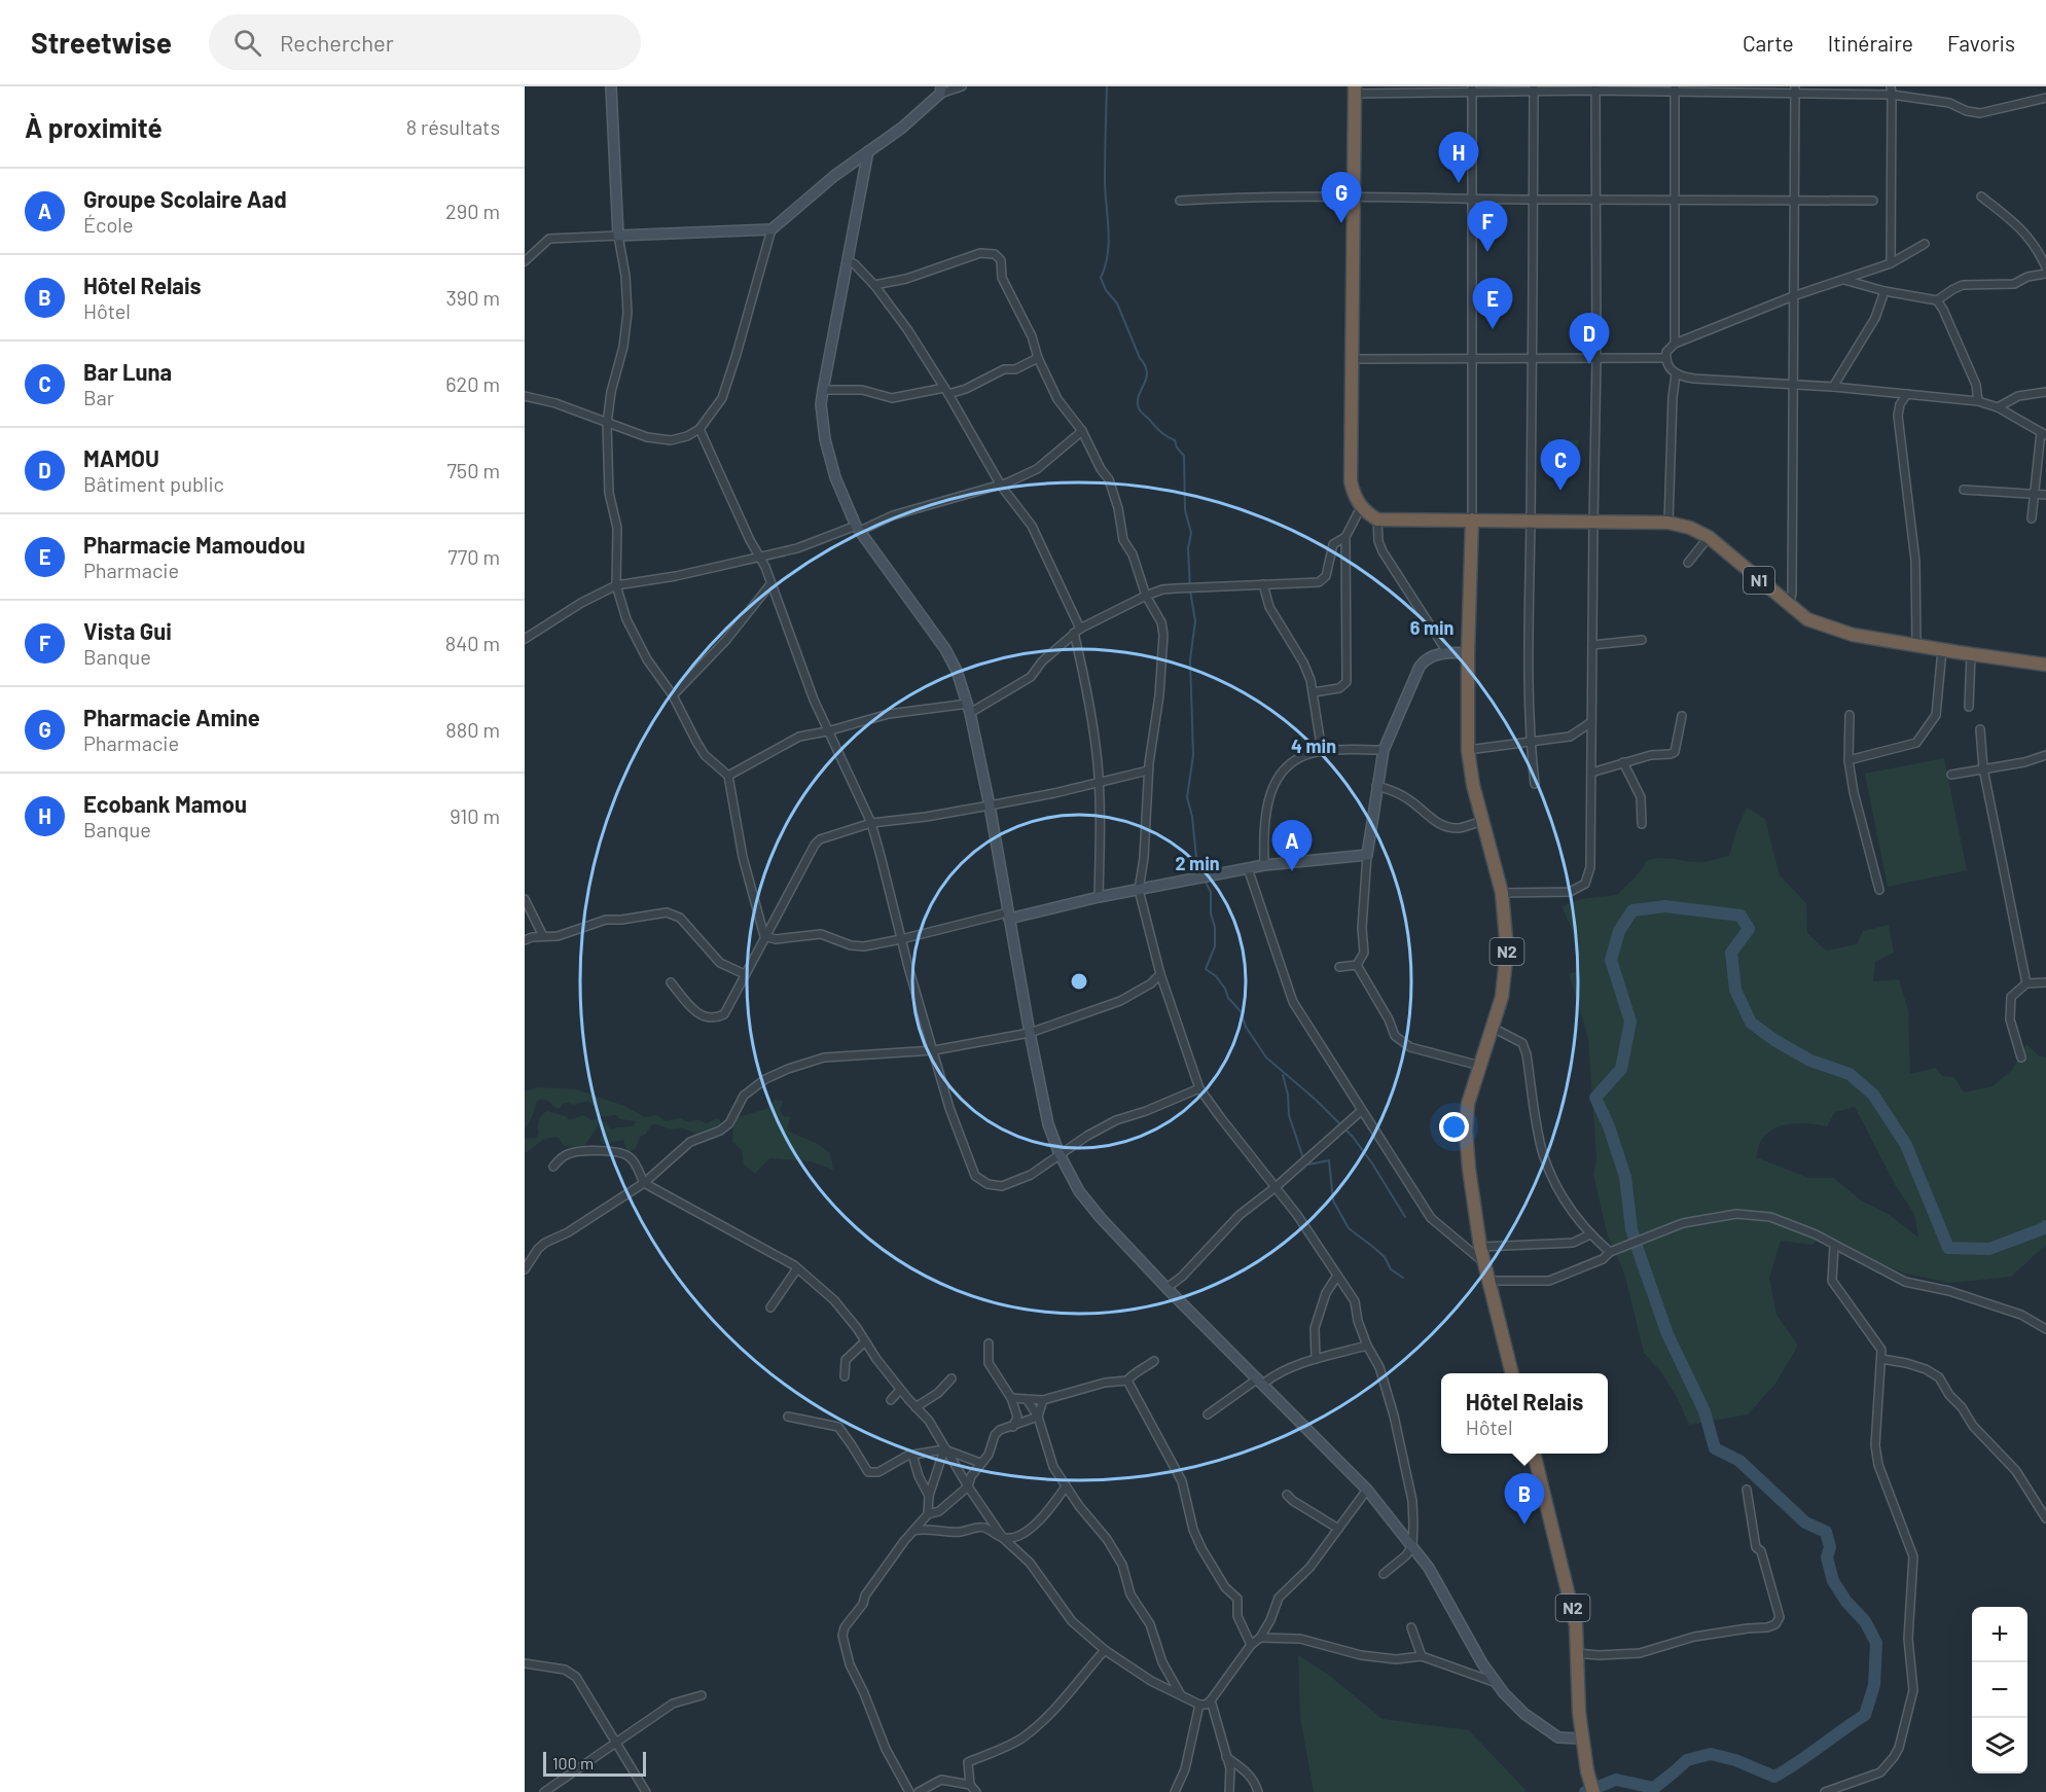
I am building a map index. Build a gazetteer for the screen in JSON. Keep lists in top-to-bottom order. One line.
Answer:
{"streets":{"highway":["N1","N2"]},"crossings":[["N1","N2"]],"scale_bar":"100 m","page":{"header":"Streetwise","search":"Rechercher","nav":["Carte","Itinéraire","Favoris"],"heading":["À proximité","8 résultats"],"pins":["H","G","F","E","D","C","A","B"],"list":[{"mark":"A","name":"Groupe Scolaire Aad","note":"École","value":"290 m"},{"mark":"B","name":"Hôtel Relais","note":"Hôtel","value":"390 m"},{"mark":"C","name":"Bar Luna","note":"Bar","value":"620 m"},{"mark":"D","name":"MAMOU","note":"Bâtiment public","value":"750 m"},{"mark":"E","name":"Pharmacie Mamoudou","note":"Pharmacie","value":"770 m"},{"mark":"F","name":"Vista Gui","note":"Banque","value":"840 m"},{"mark":"G","name":"Pharmacie Amine","note":"Pharmacie","value":"880 m"},{"mark":"H","name":"Ecobank Mamou","note":"Banque","value":"910 m"}],"popup":["Hôtel Relais","Hôtel"],"map_buttons":["+","−"],"scale":"100 m"},"rings":["6 min","4 min","2 min"]}
